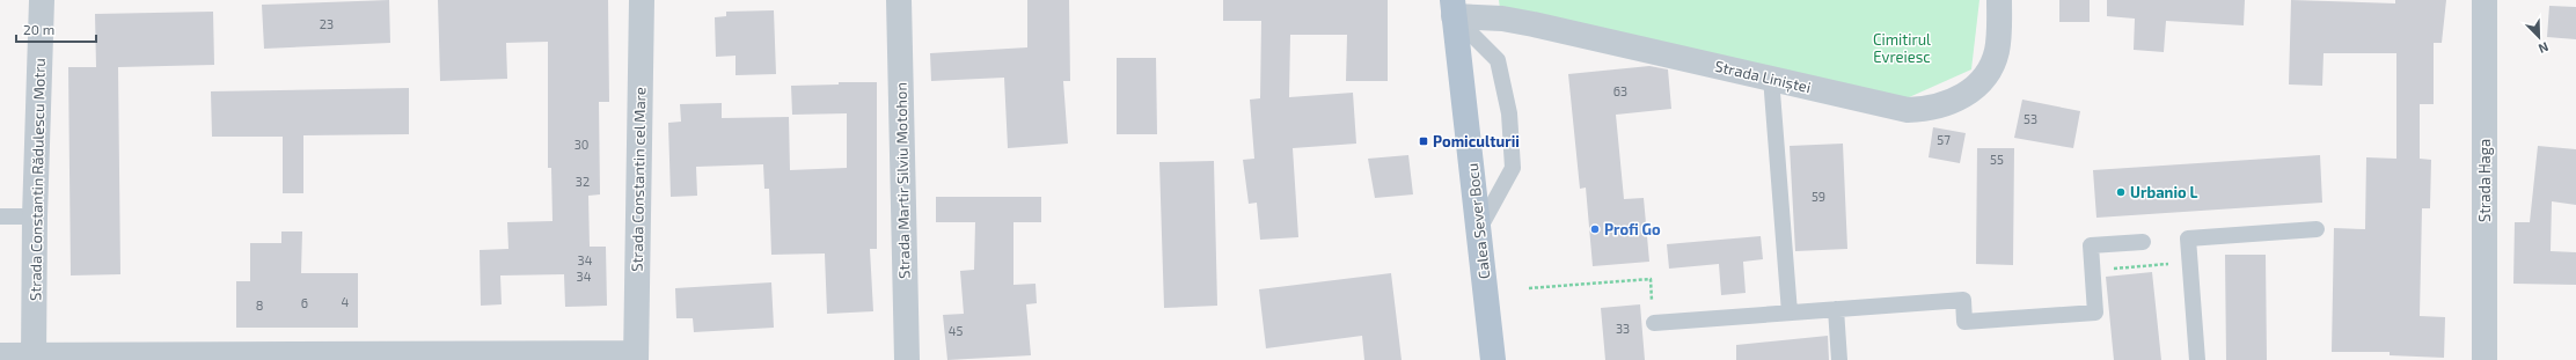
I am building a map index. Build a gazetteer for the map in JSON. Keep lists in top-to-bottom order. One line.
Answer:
{"streets":{"main road":["Calea Sever Bocu"],"street":["Strada Liniștei","Strada Constantin Rădulescu Motru","Strada Constantin cel Mare","Strada Martir Silviu Motohon","Strada Haga"]},"crossings":[["Strada Liniștei","Calea Sever Bocu"]],"parks":["Cimitirul Evreiesc"],"places":{"transit":["Pomiculturii"],"other":["Urbanio L","Profi Go"]},"house_numbers":["23","63","53","57","30","55","32","59","34","34","4","6","8","33","45"],"scale_bar":"20 m","north":"bottom right"}
